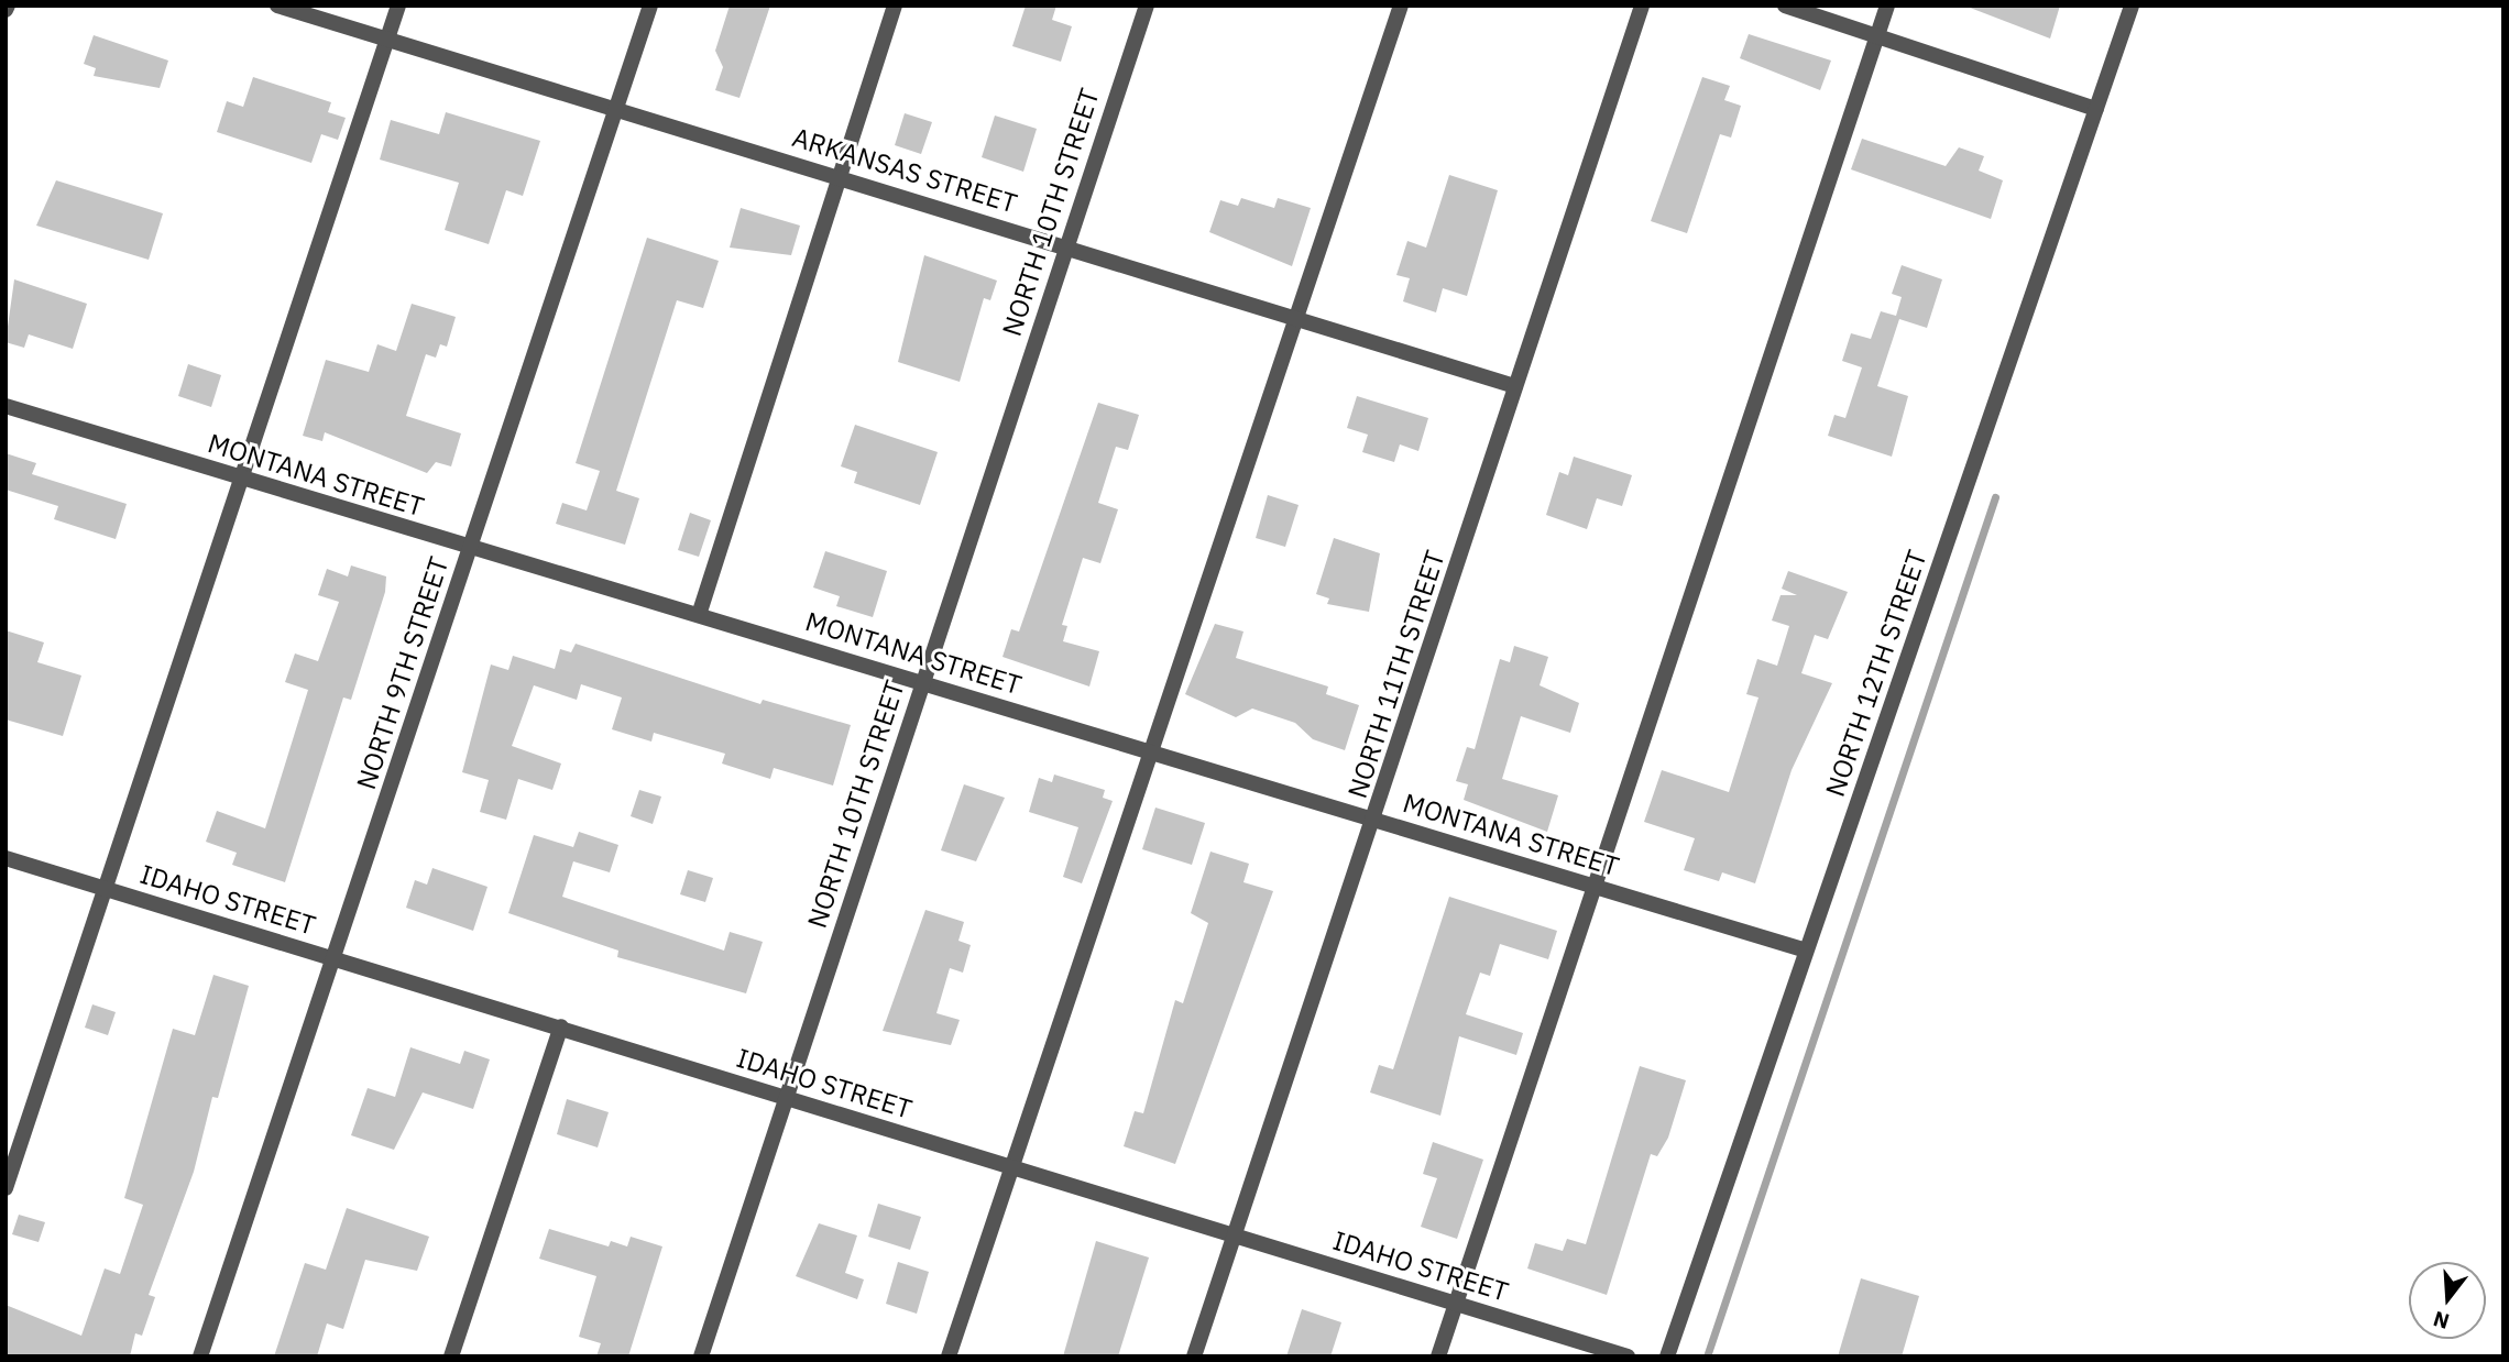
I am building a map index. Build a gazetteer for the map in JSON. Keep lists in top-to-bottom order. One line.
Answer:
{"streets":{"street":["ARKANSAS STREET","NORTH 10TH STREET","MONTANA STREET","NORTH 9TH STREET","NORTH 12TH STREET","NORTH 11TH STREET","IDAHO STREET"]},"crossings":[["ARKANSAS STREET","NORTH 10TH STREET"],["ARKANSAS STREET","NORTH 9TH STREET"],["ARKANSAS STREET","NORTH 11TH STREET"],["NORTH 10TH STREET","MONTANA STREET"],["NORTH 10TH STREET","IDAHO STREET"],["MONTANA STREET","NORTH 9TH STREET"],["MONTANA STREET","NORTH 12TH STREET"],["MONTANA STREET","NORTH 11TH STREET"],["NORTH 9TH STREET","IDAHO STREET"],["NORTH 11TH STREET","IDAHO STREET"]],"north":"bottom"}
